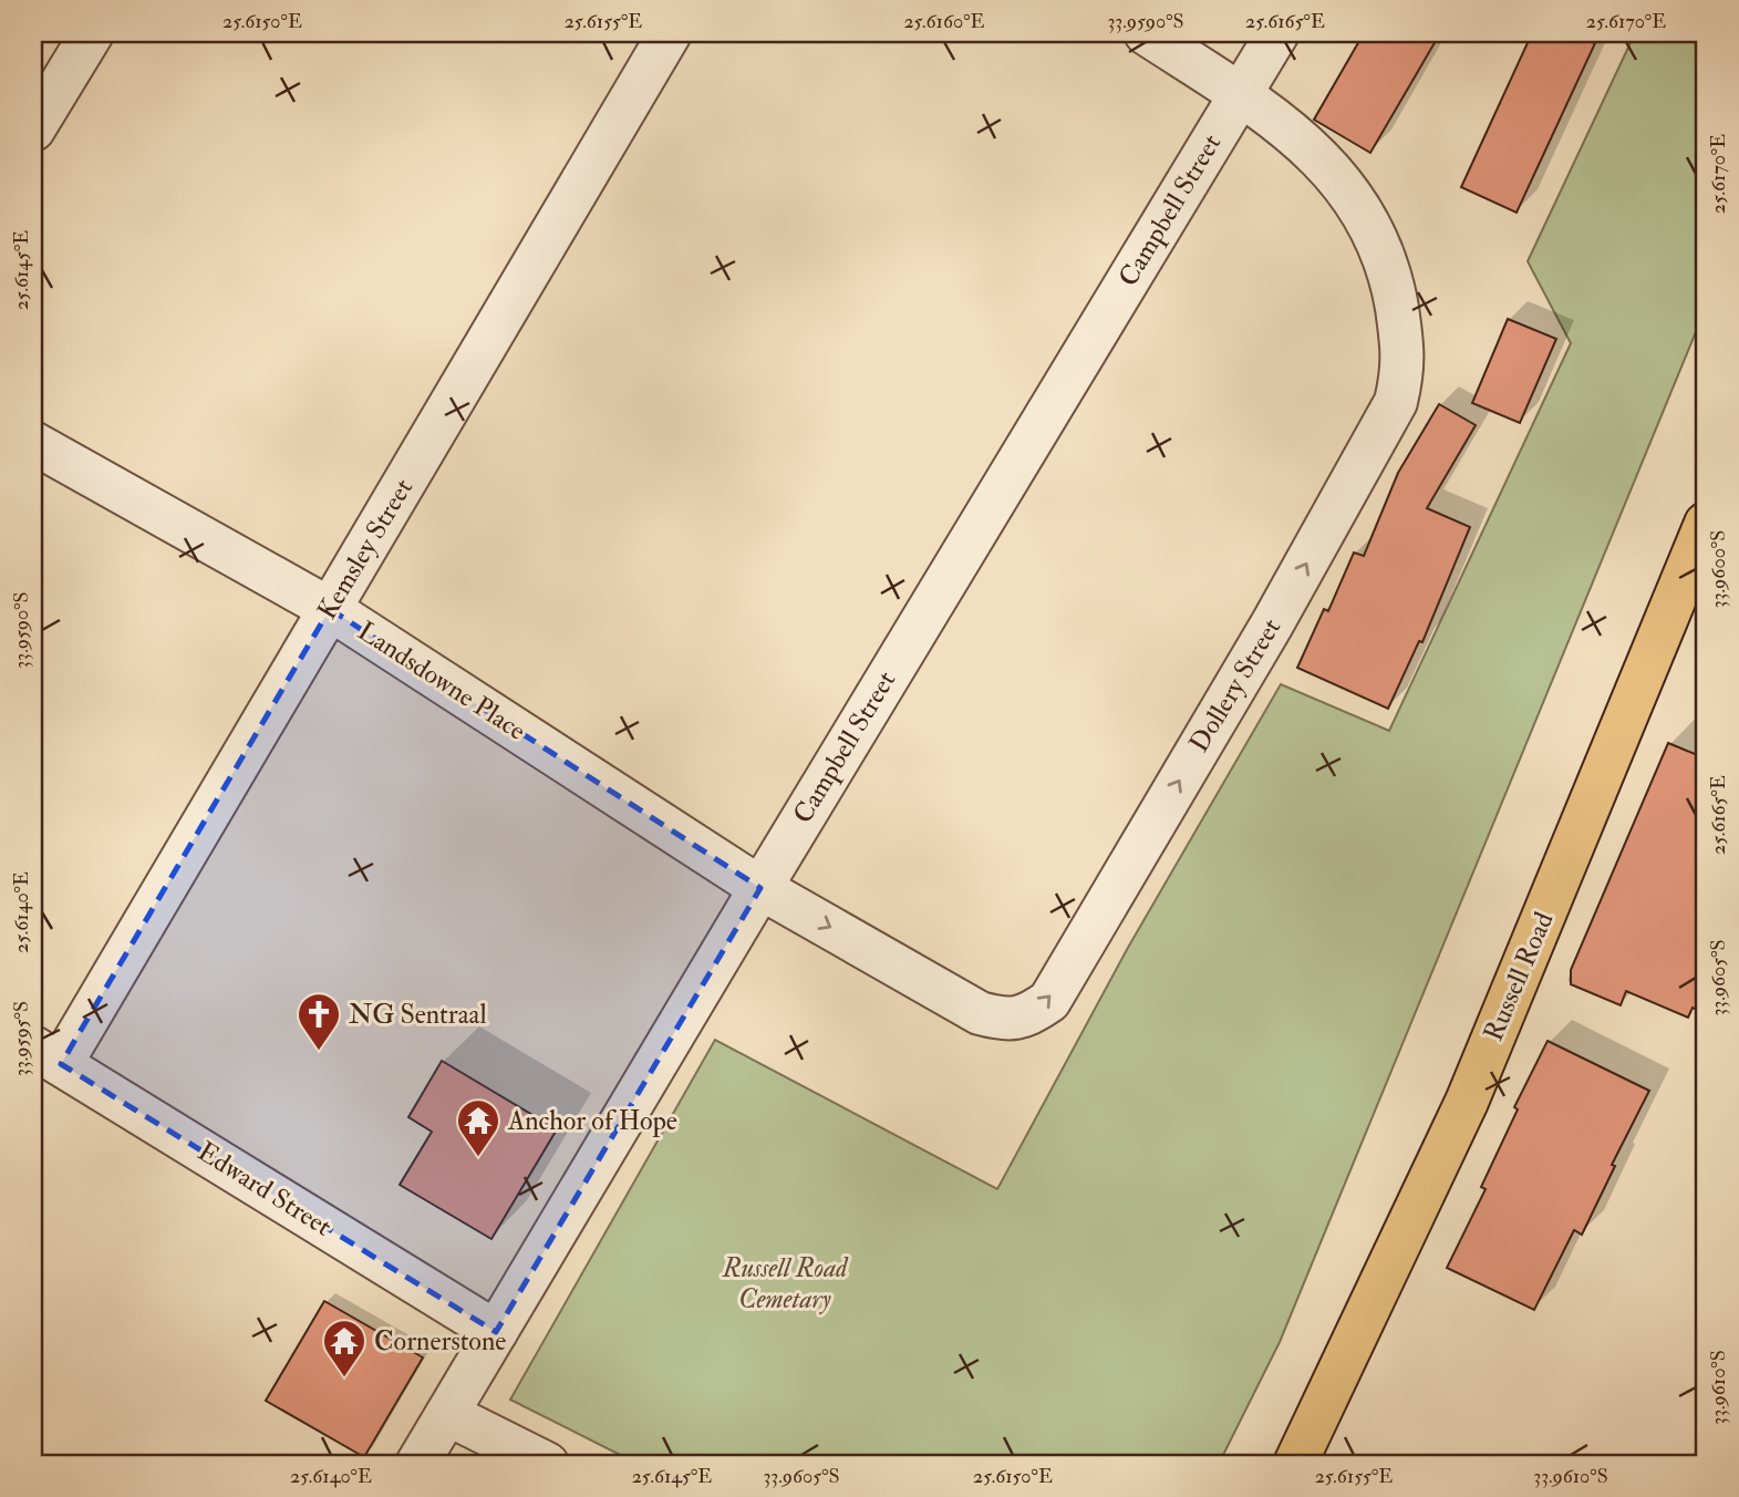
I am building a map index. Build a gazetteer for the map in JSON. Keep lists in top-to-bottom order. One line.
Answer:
{"streets":{"main road":["Russell Road"],"street":["Campbell Street","Kemsley Street","Landsdowne Place","Dollery Street","Edward Street"]},"crossings":[["Campbell Street","Landsdowne Place"],["Campbell Street","Dollery Street"],["Campbell Street","Edward Street"],["Kemsley Street","Landsdowne Place"],["Kemsley Street","Edward Street"],["Landsdowne Place","Dollery Street"]],"parks":["Russell Road Cemetary"],"places":{"church":["NG Sentraal"],"temple":["Anchor of Hope","Cornerstone"]},"coordinates":["25.6150°E","25.6155°E","25.6160°E","33.9590°S","25.6165°E","25.6170°E","25.6145°E","33.9600°S","25.6140°E","33.9605°S","33.9595°S","33.9610°S"]}
